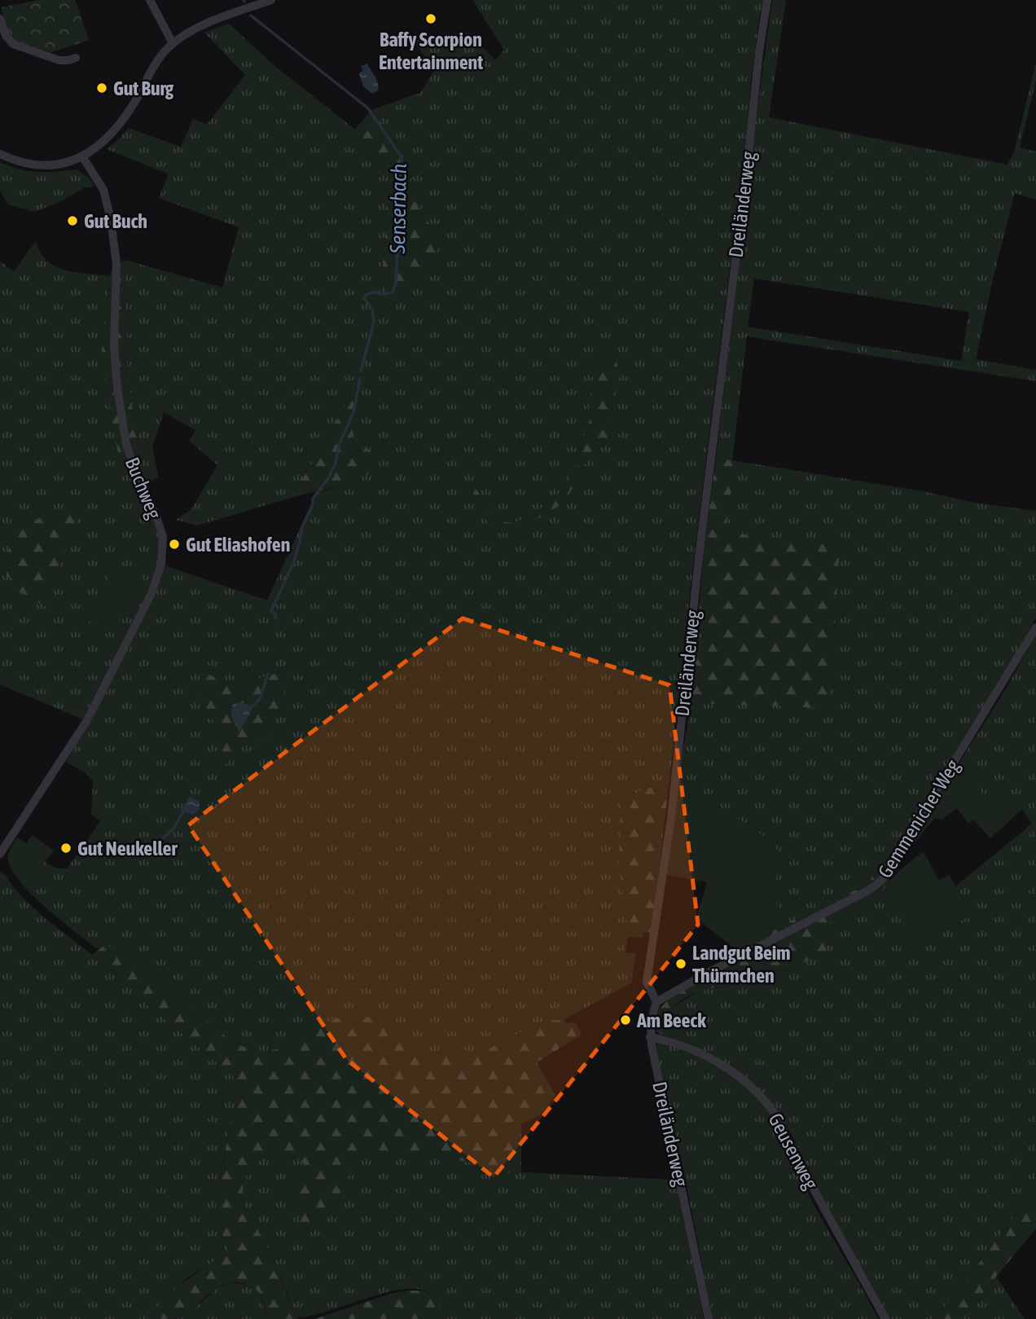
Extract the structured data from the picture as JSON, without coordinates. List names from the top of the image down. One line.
{"streets":{"street":["Dreiländerweg","Buchweg","Gemmenicher Weg","Geusenweg"]},"crossings":[["Dreiländerweg","Gemmenicher Weg"],["Dreiländerweg","Geusenweg"]],"water":["Senserbach"],"places":["Baffy Scorpion Entertainment","Gut Burg","Gut Buch","Gut Eliashofen","Gut Neukeller","Landgut Beim Thürmchen","Am Beeck"]}
